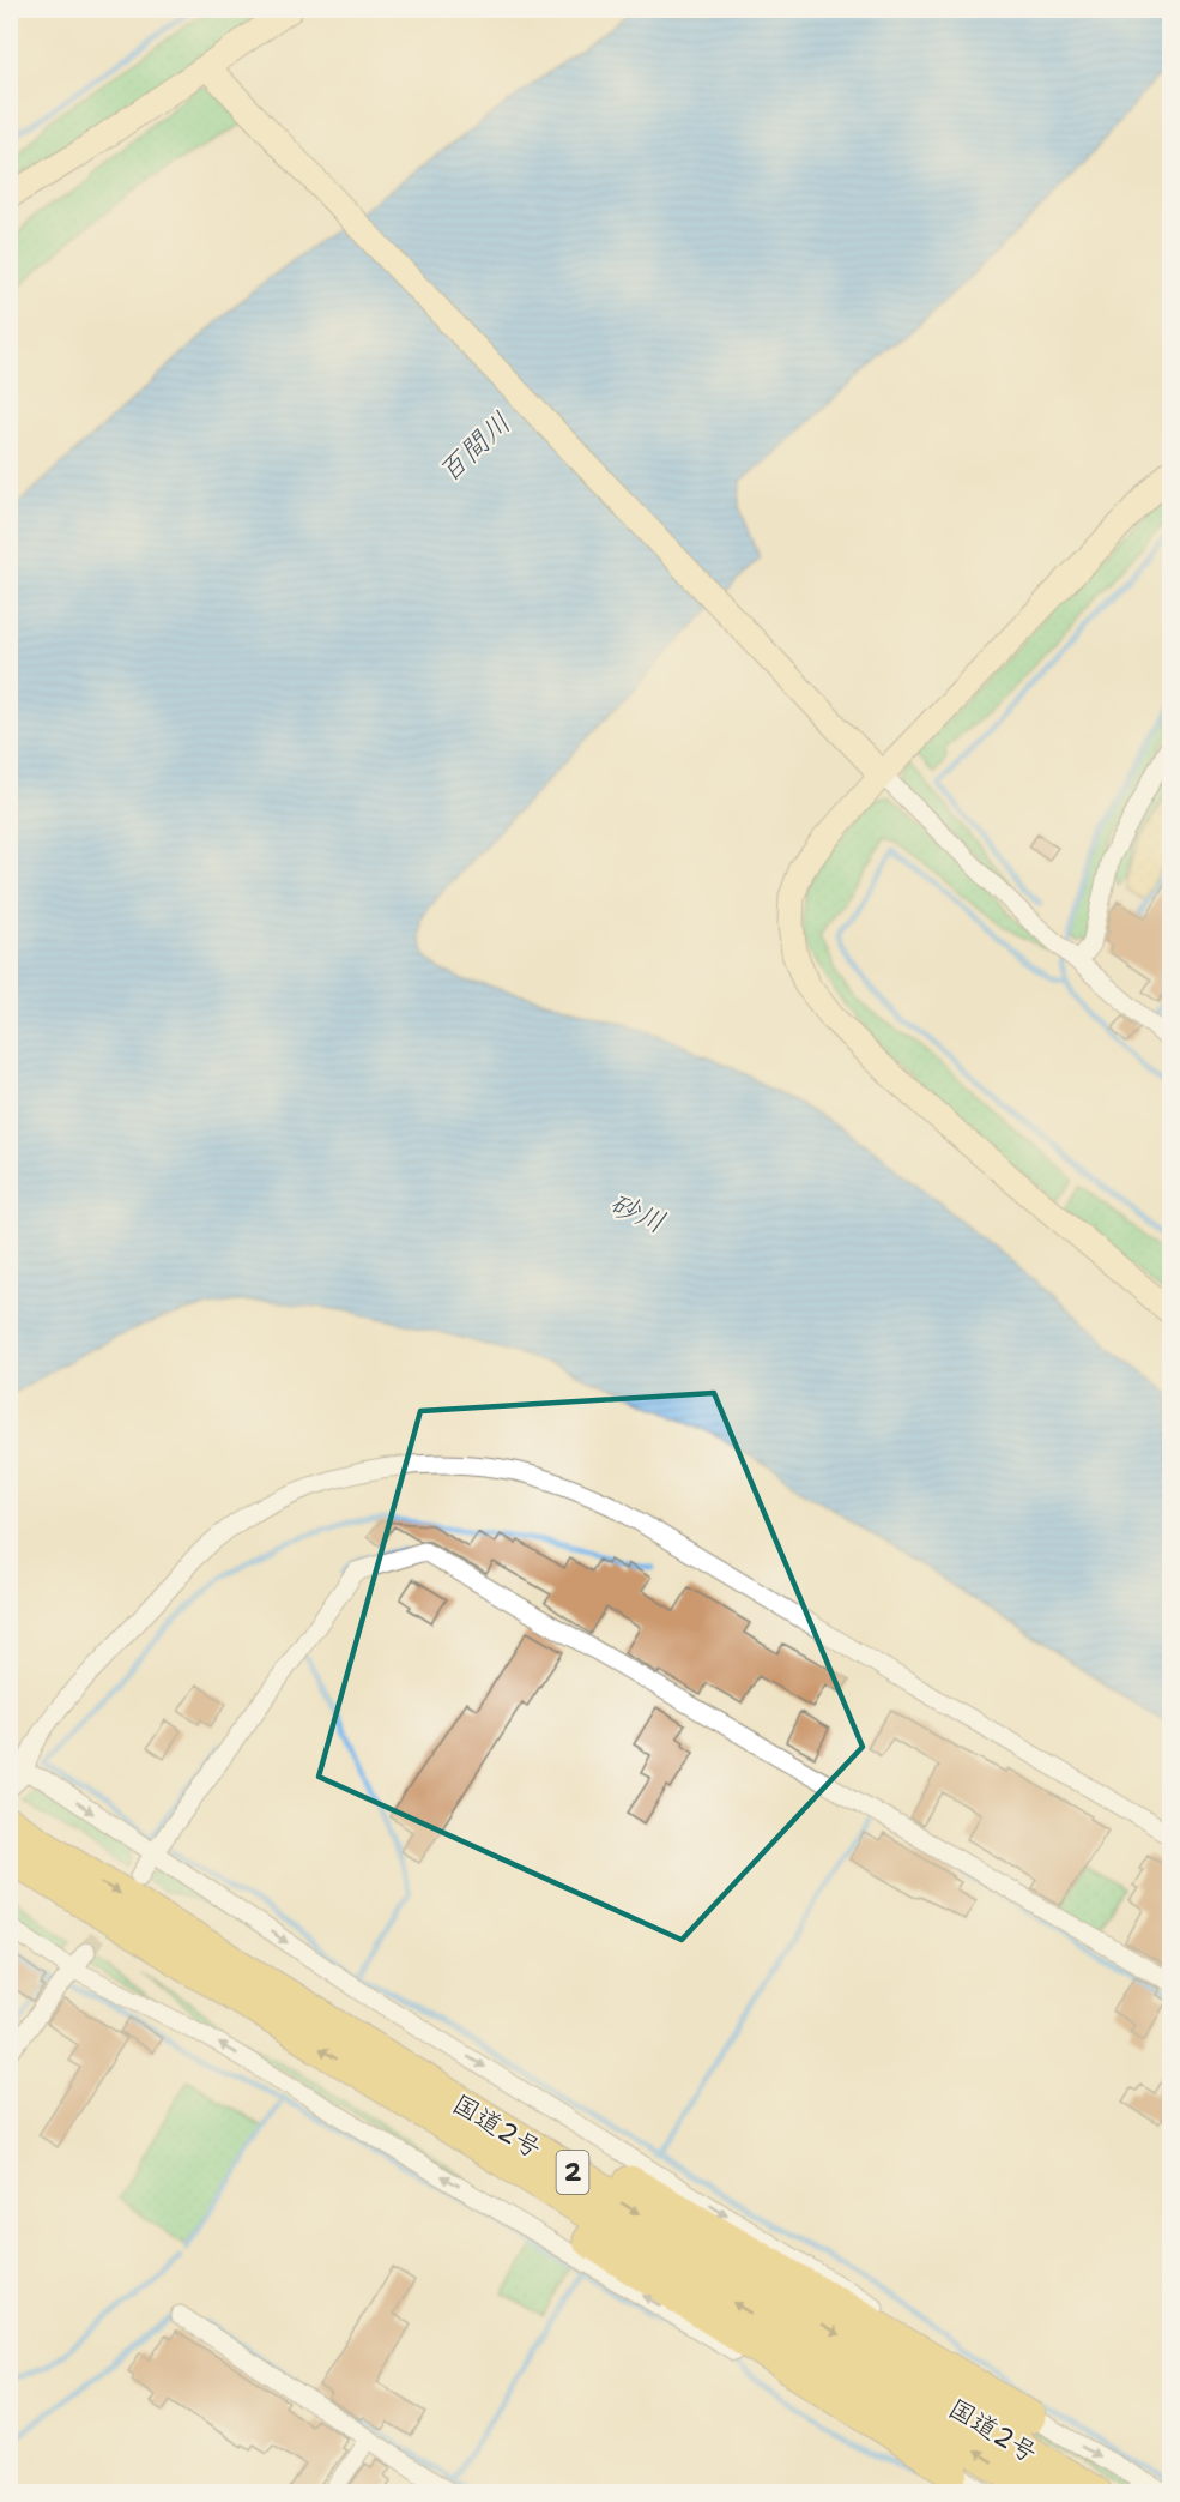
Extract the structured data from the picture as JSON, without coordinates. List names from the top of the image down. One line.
{"streets":{"highway":["国道2号","2"]},"water":["百間川","砂川"]}
